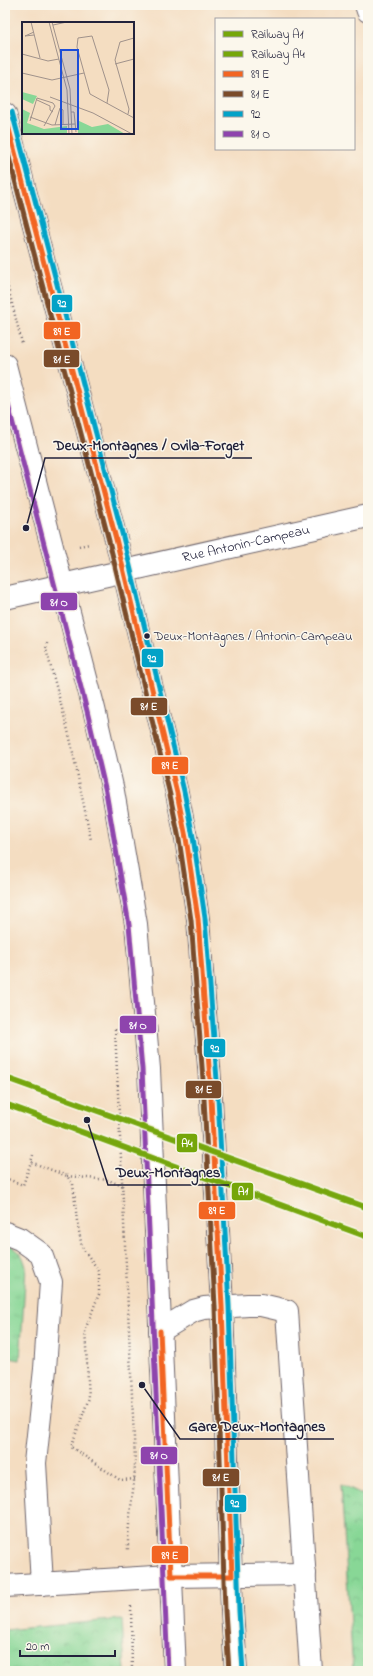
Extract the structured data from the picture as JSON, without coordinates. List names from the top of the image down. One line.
{"streets":{"street":["Rue Antonin-Campeau"]},"places":["Deux-Montagnes / Ovila-Forget","Deux-Montagnes / Antonin-Campeau","Deux-Montagnes","Gare Deux-Montagnes"],"lines":["transit line 92","rail line A4","rail line A1"],"legend":["Railway A1","Railway A4","89 E","81 E","92","81 O"],"scale_bar":"20 m"}
